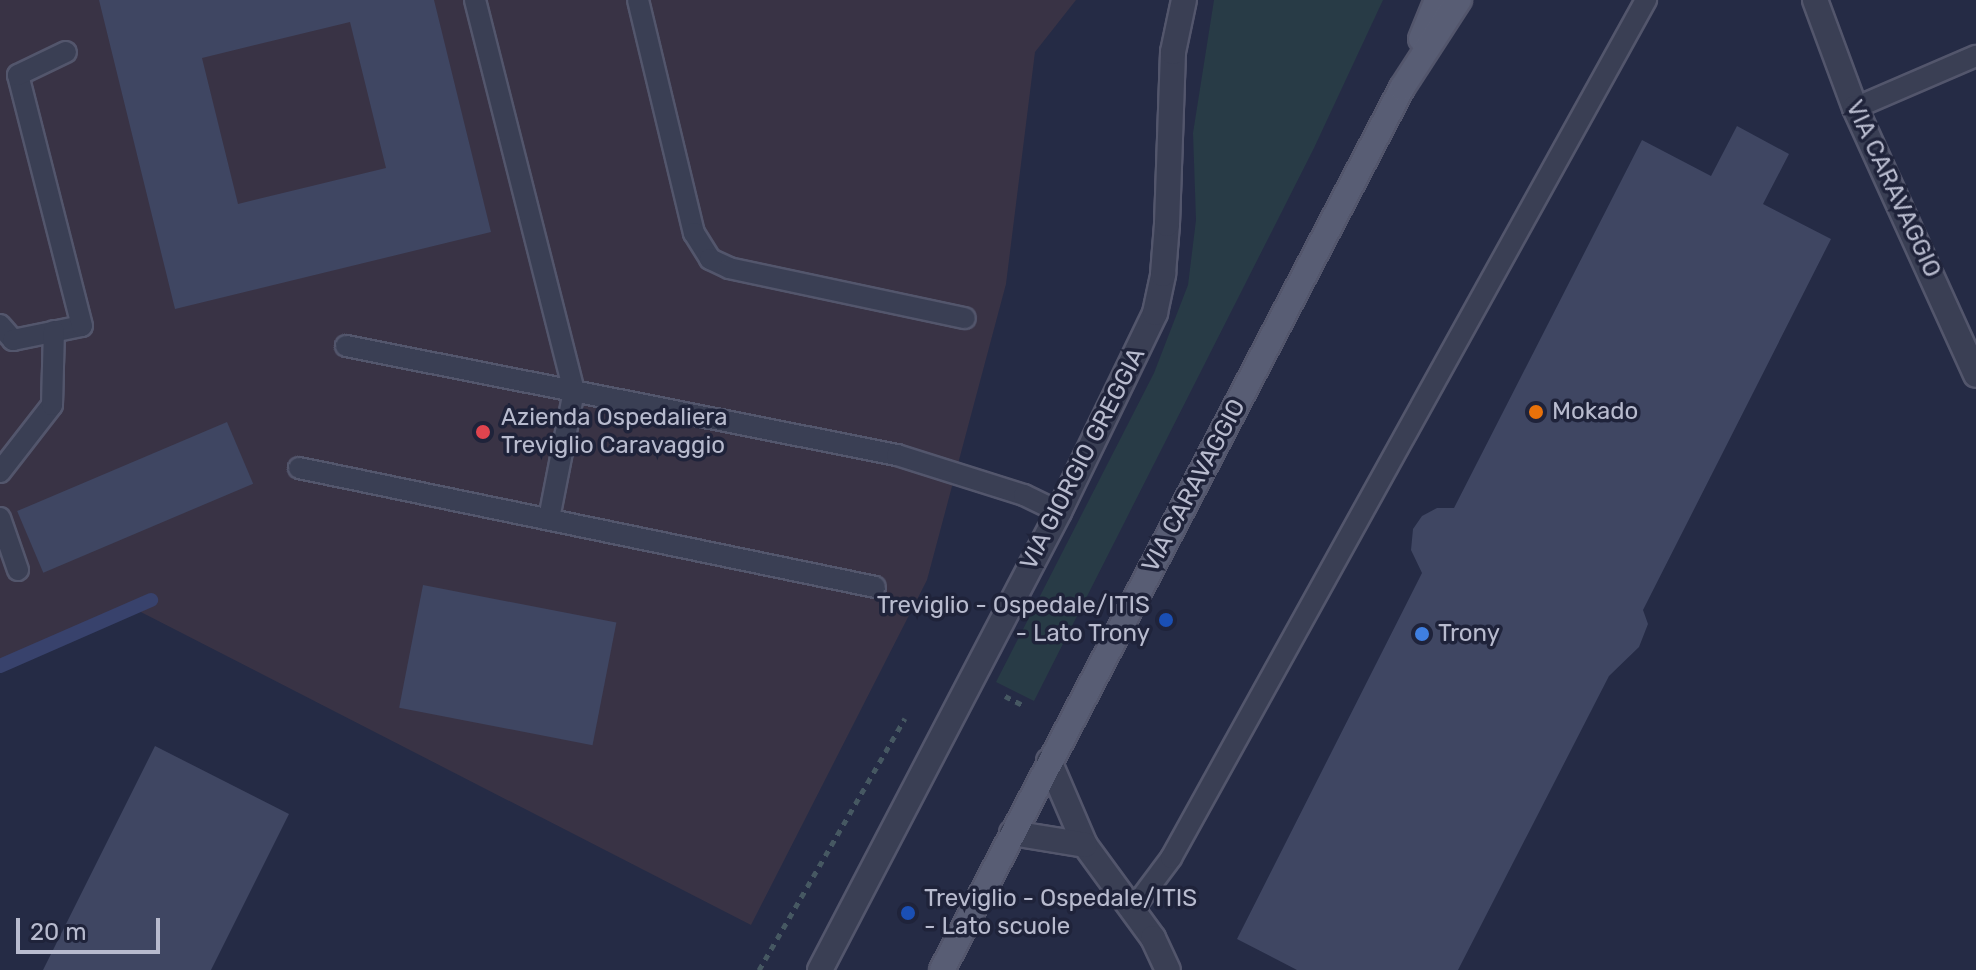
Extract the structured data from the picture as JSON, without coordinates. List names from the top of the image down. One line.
{"streets":{"main road":["VIA CARAVAGGIO"],"street":["VIA GIORGIO GREGGIA"]},"places":["Mokado","Azienda Ospedaliera Treviglio Caravaggio","Treviglio - Ospedale/ITIS - Lato Trony","Trony","Treviglio - Ospedale/ITIS - Lato scuole"],"scale_bar":"20 m"}
